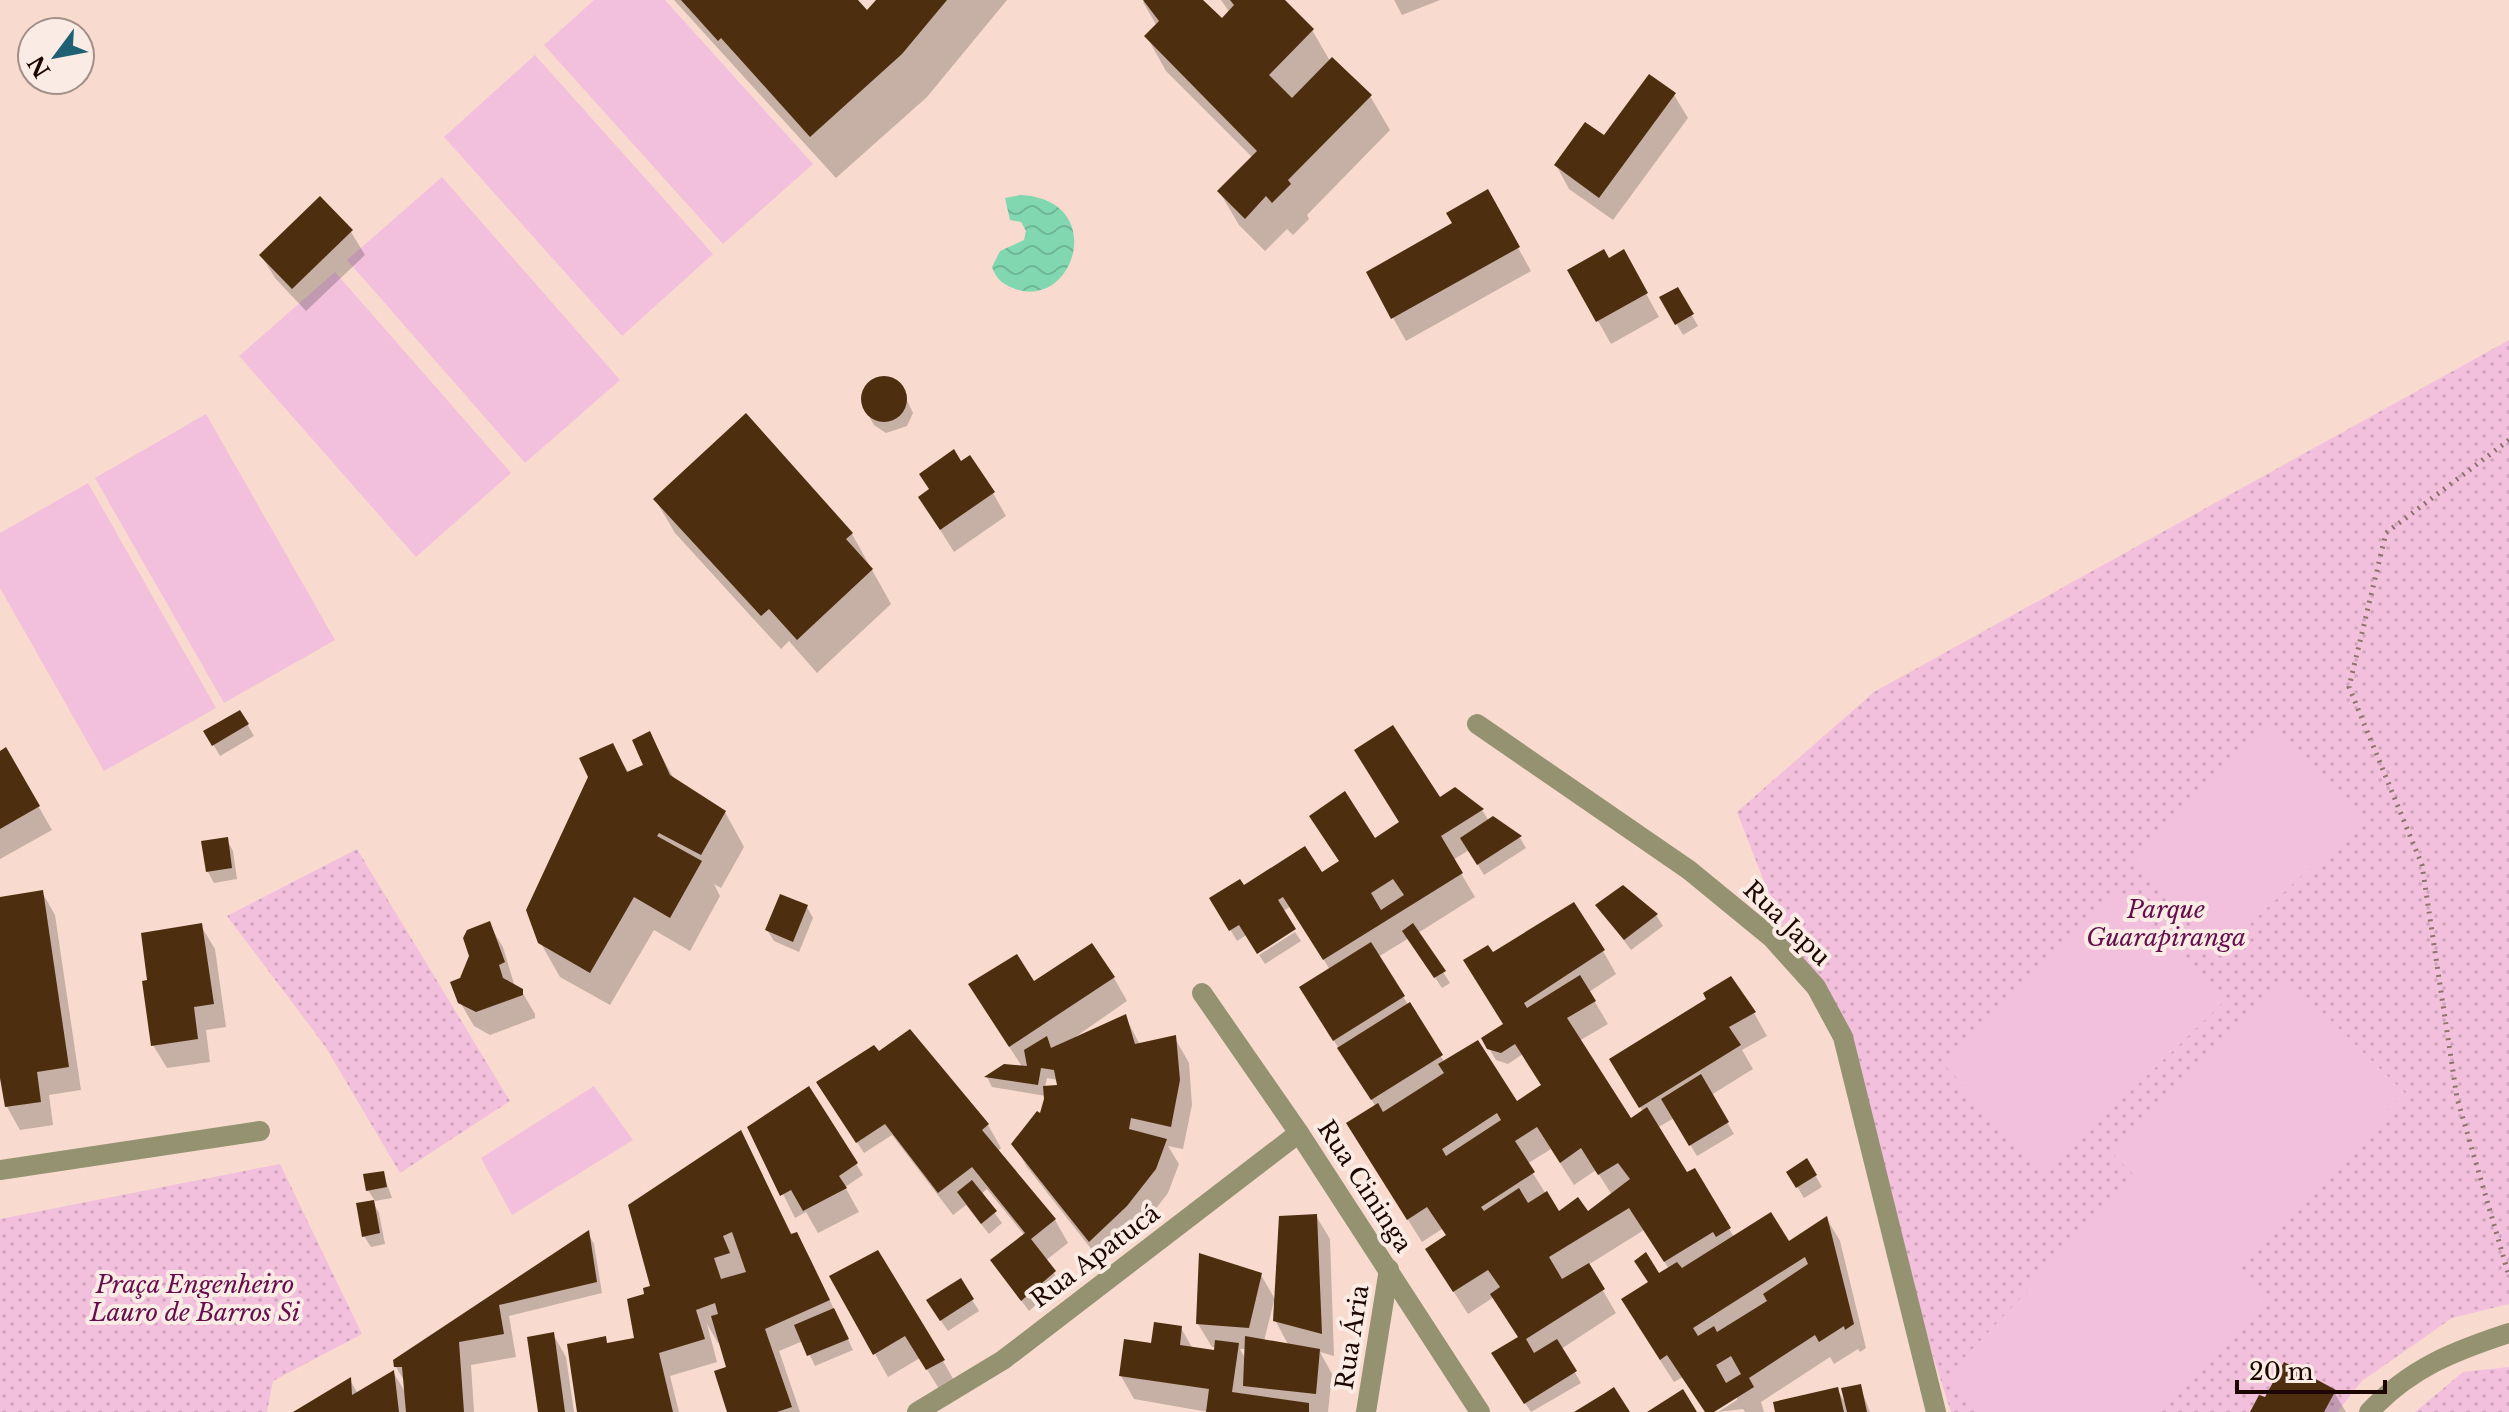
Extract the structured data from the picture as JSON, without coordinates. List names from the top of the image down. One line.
{"streets":{"street":["Rua Japu","Rua Cininga","Rua Apatucá","Rua Ária"]},"crossings":[["Rua Cininga","Rua Apatucá"],["Rua Cininga","Rua Ária"]],"parks":["Parque Guarapiranga","Praça Engenheiro Lauro de Barros Si"],"scale_bar":"20 m","north":"bottom left"}
